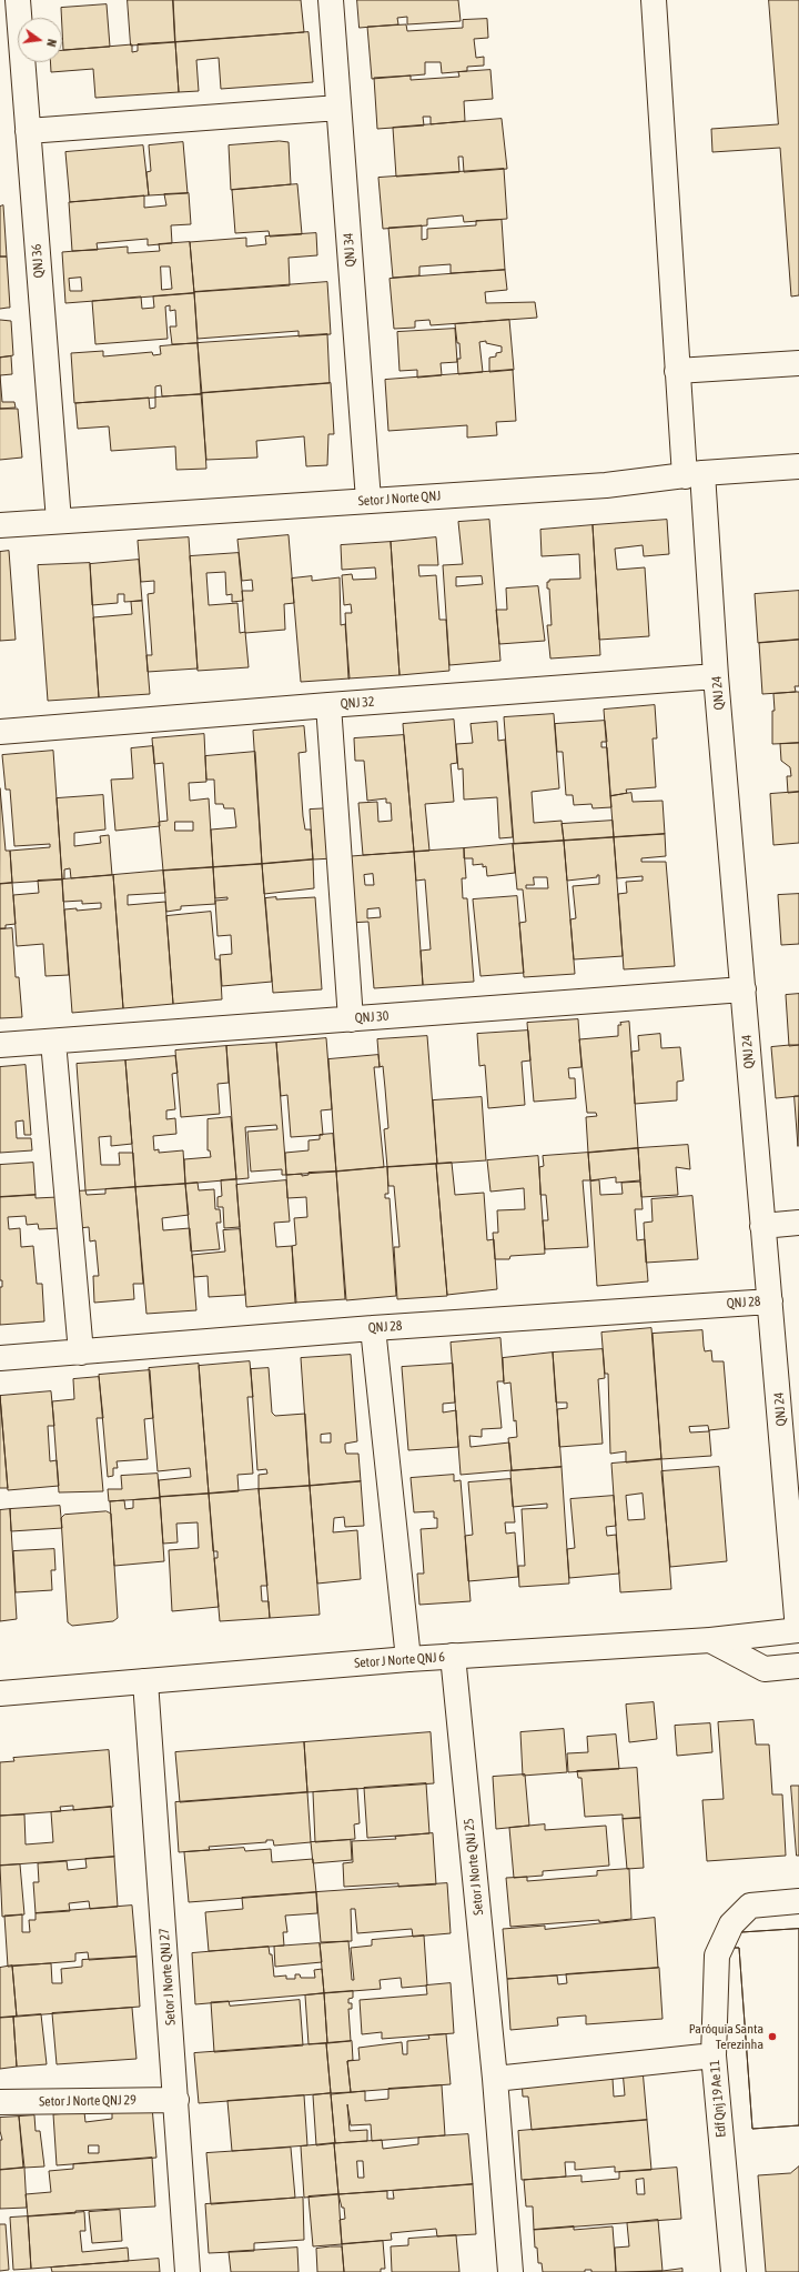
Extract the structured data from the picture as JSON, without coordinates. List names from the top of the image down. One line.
{"streets":{"street":["QNJ 34","QNJ 36","Setor J Norte QNJ","QNJ 24","QNJ 32","QNJ 30","QNJ 28","Setor J Norte QNJ 6","Setor J Norte QNJ 25","Setor J Norte QNJ 27","Edf Qnj 19 Ae 11","Setor J Norte QNJ 29"]},"crossings":[["QNJ 34","Setor J Norte QNJ"],["QNJ 36","Setor J Norte QNJ"],["Setor J Norte QNJ","QNJ 24"],["QNJ 24","QNJ 32"],["QNJ 24","QNJ 30"],["QNJ 24","QNJ 28"],["QNJ 24","Setor J Norte QNJ 6"],["Setor J Norte QNJ 6","Setor J Norte QNJ 25"],["Setor J Norte QNJ 6","Setor J Norte QNJ 27"],["Setor J Norte QNJ 27","Setor J Norte QNJ 29"]],"places":["Paróquia Santa Terezinha"],"north":"right"}
